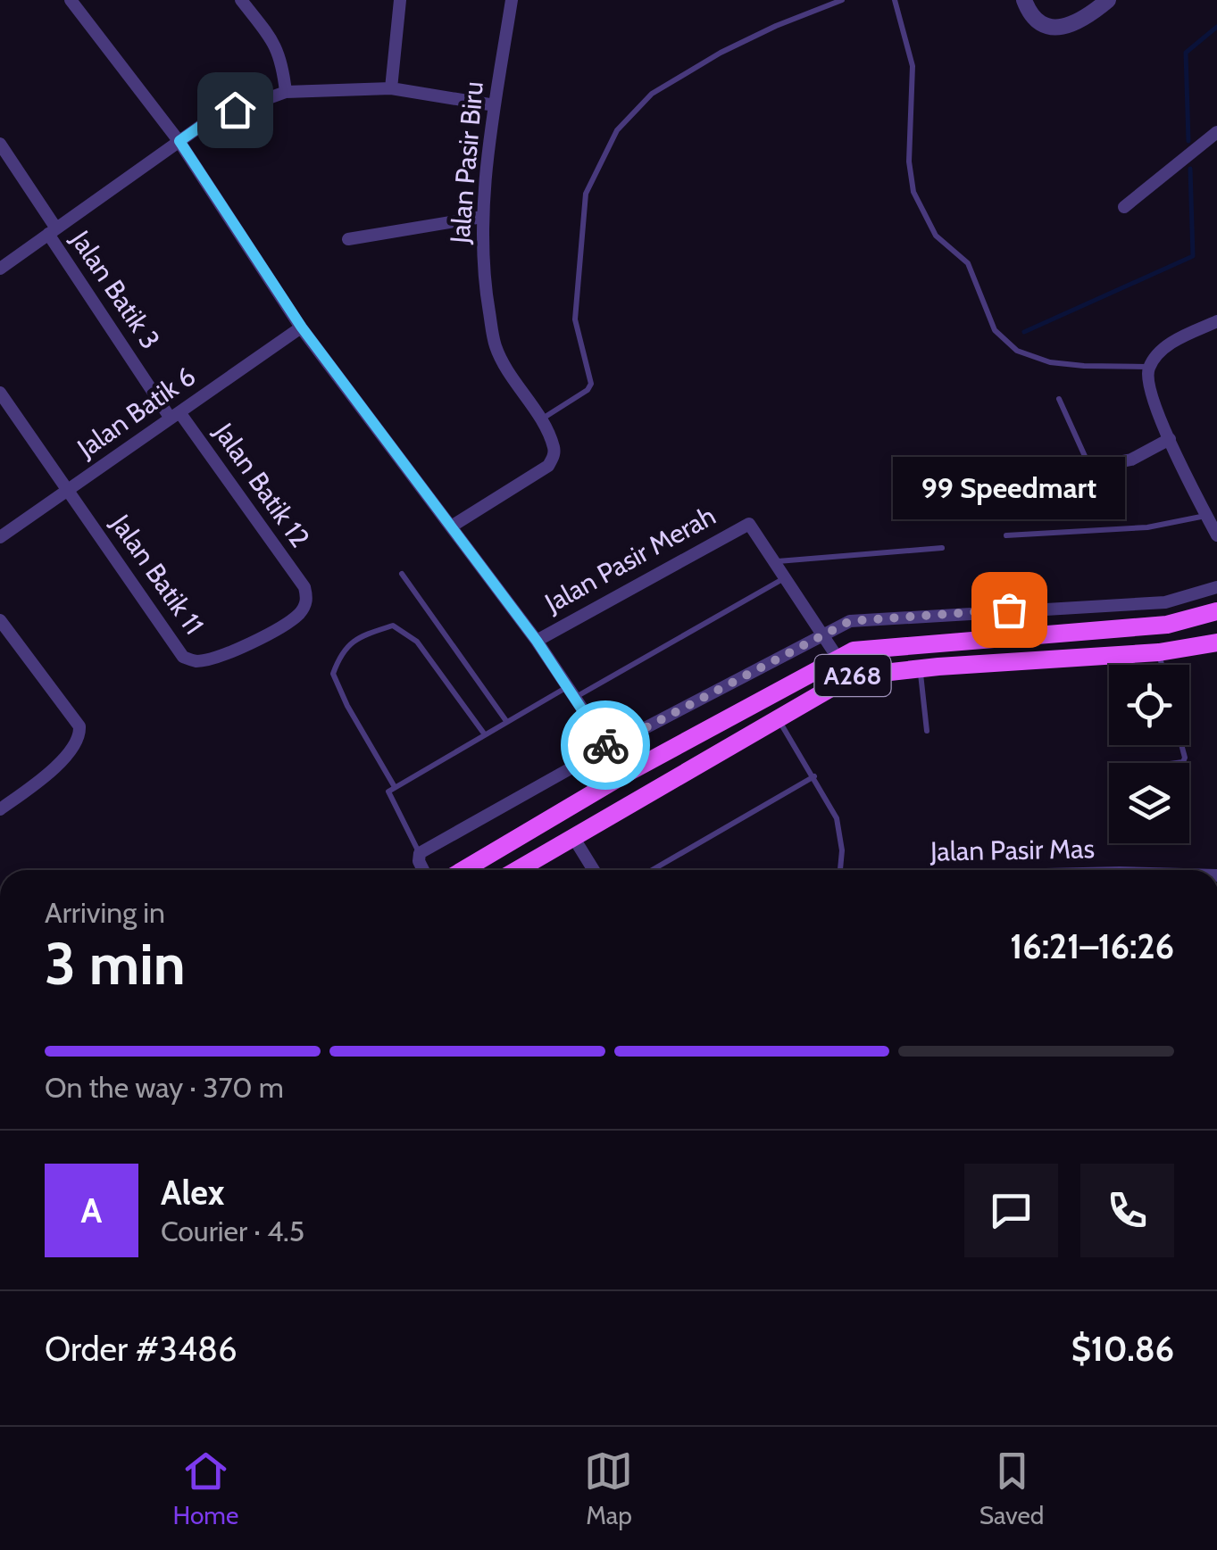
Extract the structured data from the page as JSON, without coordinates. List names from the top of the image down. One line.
{"streets":{"main road":["A268"],"street":["Jalan Pasir Biru","Jalan Batik 3","Jalan Batik 6","Jalan Batik 12","Jalan Pasir Merah","Jalan Batik 11"]},"crossings":[["Jalan Batik 3","Jalan Batik 6"],["Jalan Batik 3","Jalan Batik 12"],["Jalan Batik 6","Jalan Batik 12"],["Jalan Batik 6","Jalan Batik 11"],["Jalan Batik 12","Jalan Batik 11"],["Jalan Pasir Merah","A268"]],"places":["99 Speedmart"],"page":{"bubble":"99 Speedmart","heading":["3 min","Arriving in","16:21–16:26"],"panel":["Alex","Courier · 4.5","Order #3486","$10.86"],"bar":"On the way · 370 m","round":"A","tabs":["Home","Map","Saved"]}}
